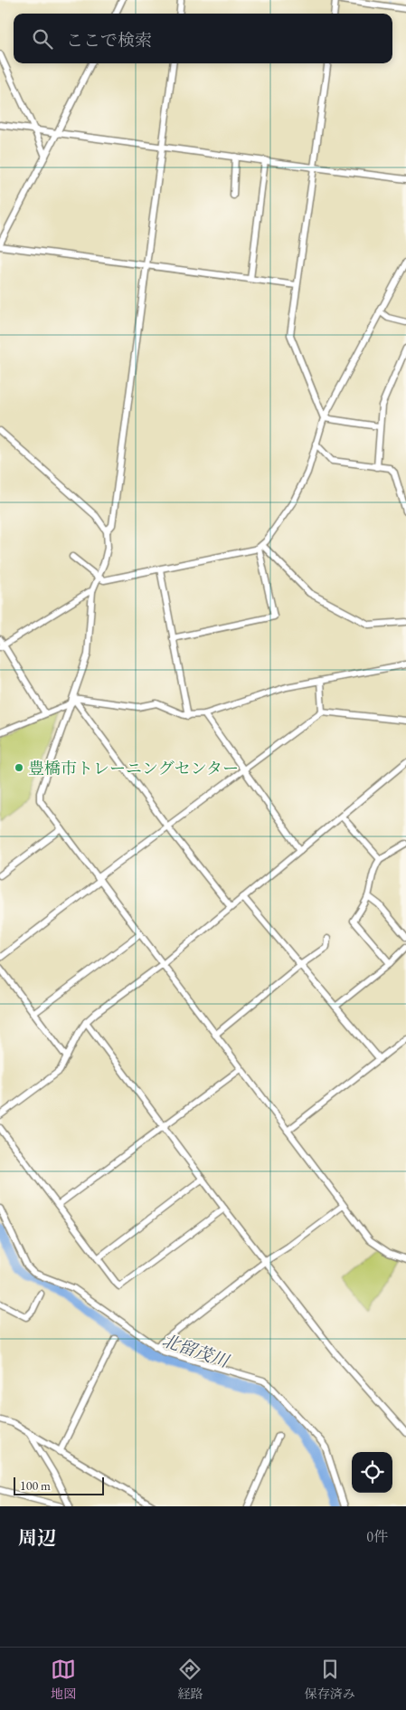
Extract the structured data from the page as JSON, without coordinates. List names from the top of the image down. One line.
{"water":["北留茂川"],"places":["豊橋市トレーニングセンター"],"scale_bar":"100 m","page":{"search":"ここで検索","scale":"100 m","heading":["周辺","0件"],"nav":["地図","経路","保存済み"]}}
